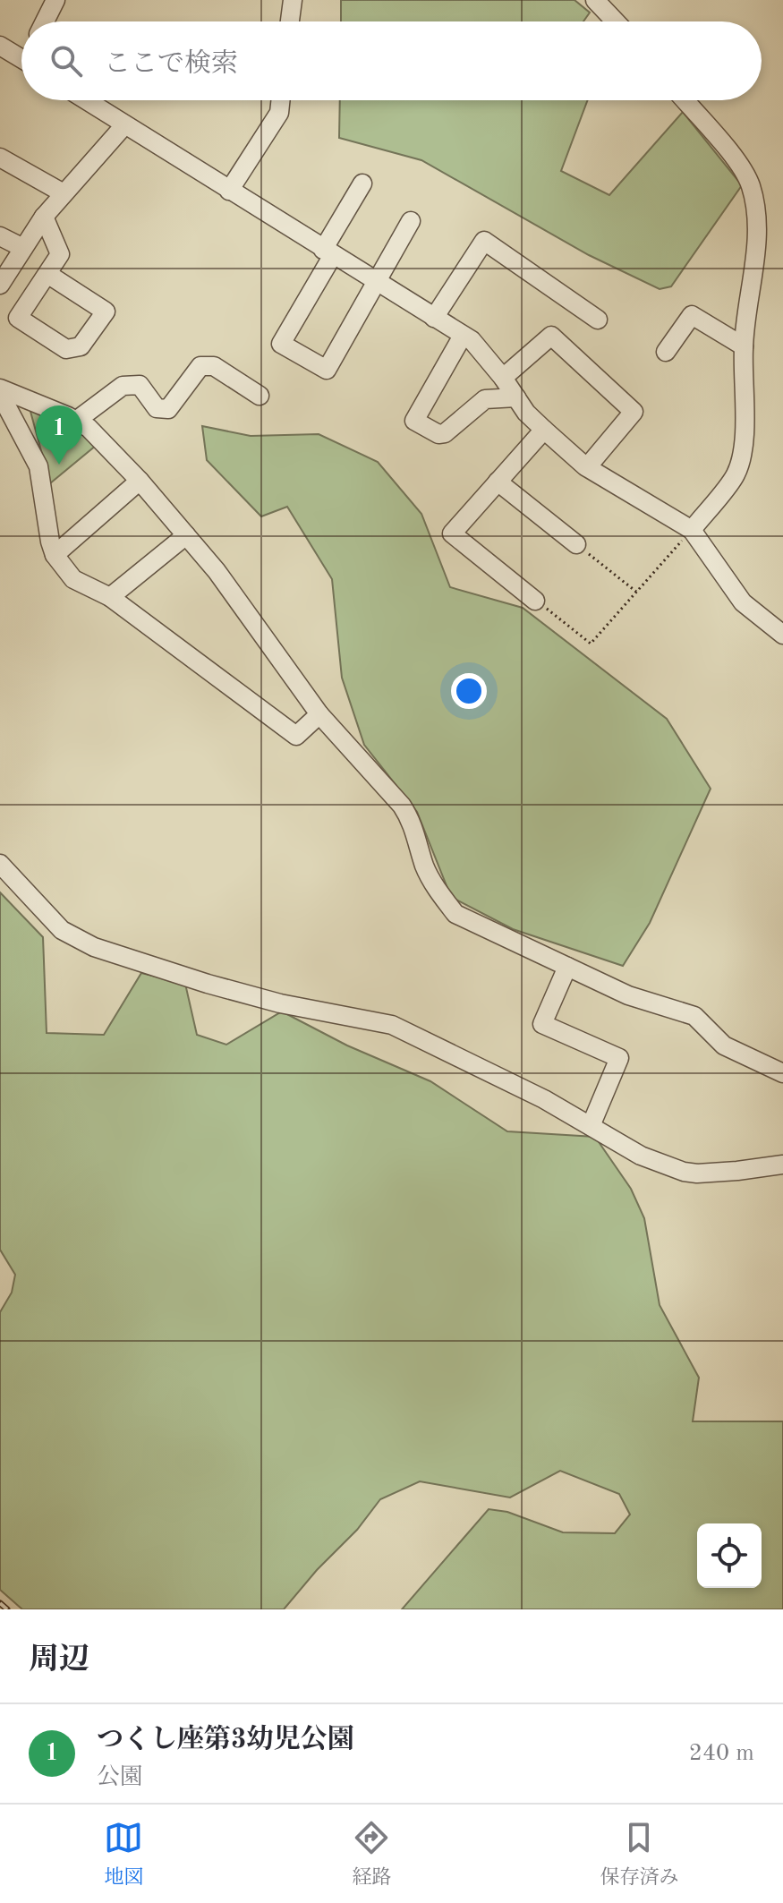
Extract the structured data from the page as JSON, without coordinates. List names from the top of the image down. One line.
{"page":{"search":"ここで検索","pins":"1","heading":"周辺","list":[{"mark":"1","name":"つくし座第3幼児公園","note":"公園","value":"240 m"}],"nav":["地図","経路","保存済み"]}}
